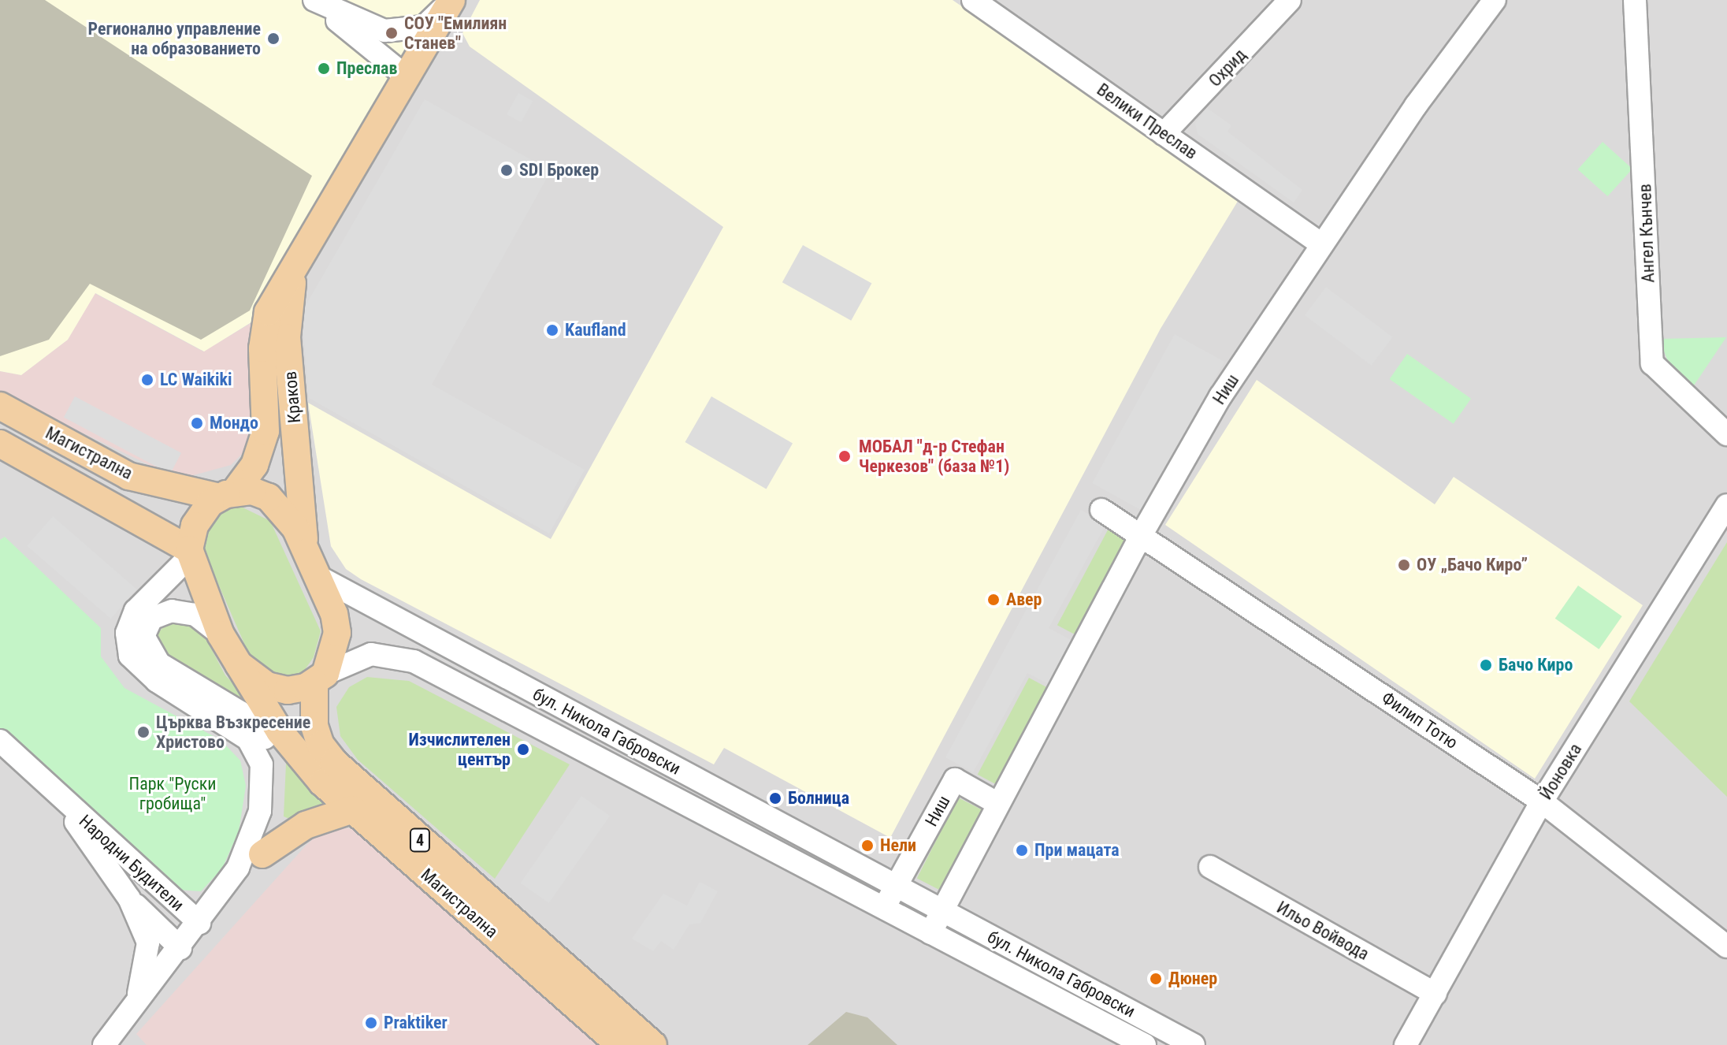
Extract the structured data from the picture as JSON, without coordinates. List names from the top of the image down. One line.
{"streets":{"main road":["Краков","Магистрална","4"],"street":["Охрид","Велики Преслав","Ангел Кънчев","Ниш","Филип Тотю","бул. Никола Габровски","Йоновка","Народни Будители","Ильо Войвода"]},"crossings":[["Охрид","Велики Преслав"],["Велики Преслав","Ниш"],["Ниш","Филип Тотю"],["Ниш","бул. Никола Габровски"],["Краков","Магистрална"],["Краков","бул. Никола Габровски"],["Магистрална","бул. Никола Габровски"],["Филип Тотю","Йоновка"],["Йоновка","Ильо Войвода"]],"parks":["Парк \"Руски гробища\""],"places":["СОУ \"Емилиян Станев\"","Регионално управление на образованието","Преслав","SDI Брокер","Kaufland","LC Waikiki","Мондо","МОБАЛ \"д-р Стефан Черкезов\" (база №1)","ОУ „Бачо Киро”","Авер","Бачо Киро","Църква Възкресение Христово","Изчислителен център","Болница","Нели","При мацата","Дюнер","Praktiker"]}
